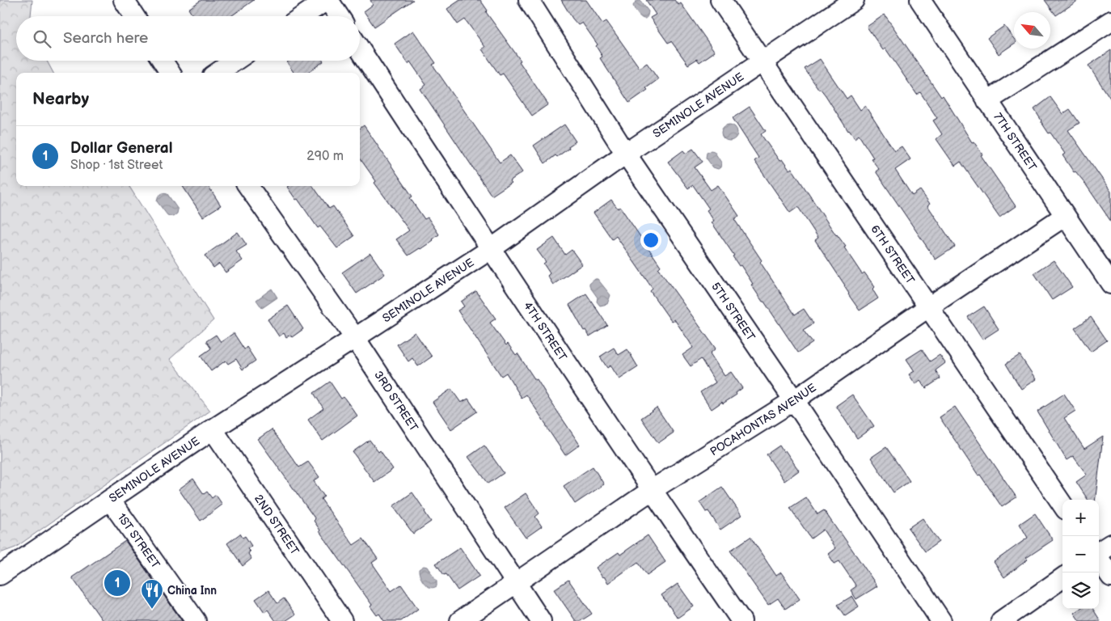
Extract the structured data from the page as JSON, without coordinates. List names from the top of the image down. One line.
{"streets":{"street":["SEMINOLE AVENUE","7TH STREET","6TH STREET","5TH STREET","4TH STREET","3RD STREET","POCAHONTAS AVENUE","2ND STREET","1ST STREET"]},"crossings":[["SEMINOLE AVENUE","6TH STREET"],["SEMINOLE AVENUE","5TH STREET"],["SEMINOLE AVENUE","4TH STREET"],["SEMINOLE AVENUE","3RD STREET"],["SEMINOLE AVENUE","2ND STREET"],["SEMINOLE AVENUE","1ST STREET"],["7TH STREET","POCAHONTAS AVENUE"],["6TH STREET","POCAHONTAS AVENUE"],["5TH STREET","POCAHONTAS AVENUE"],["4TH STREET","POCAHONTAS AVENUE"],["3RD STREET","POCAHONTAS AVENUE"]],"places":{"restaurant":["China Inn"]},"north":"top left","page":{"search":"Search here","heading":"Nearby","list":[{"mark":"1","name":"Dollar General","note":"Shop · 1st Street","value":"290 m"}],"map_buttons":["+","−"],"pins":"1"}}
